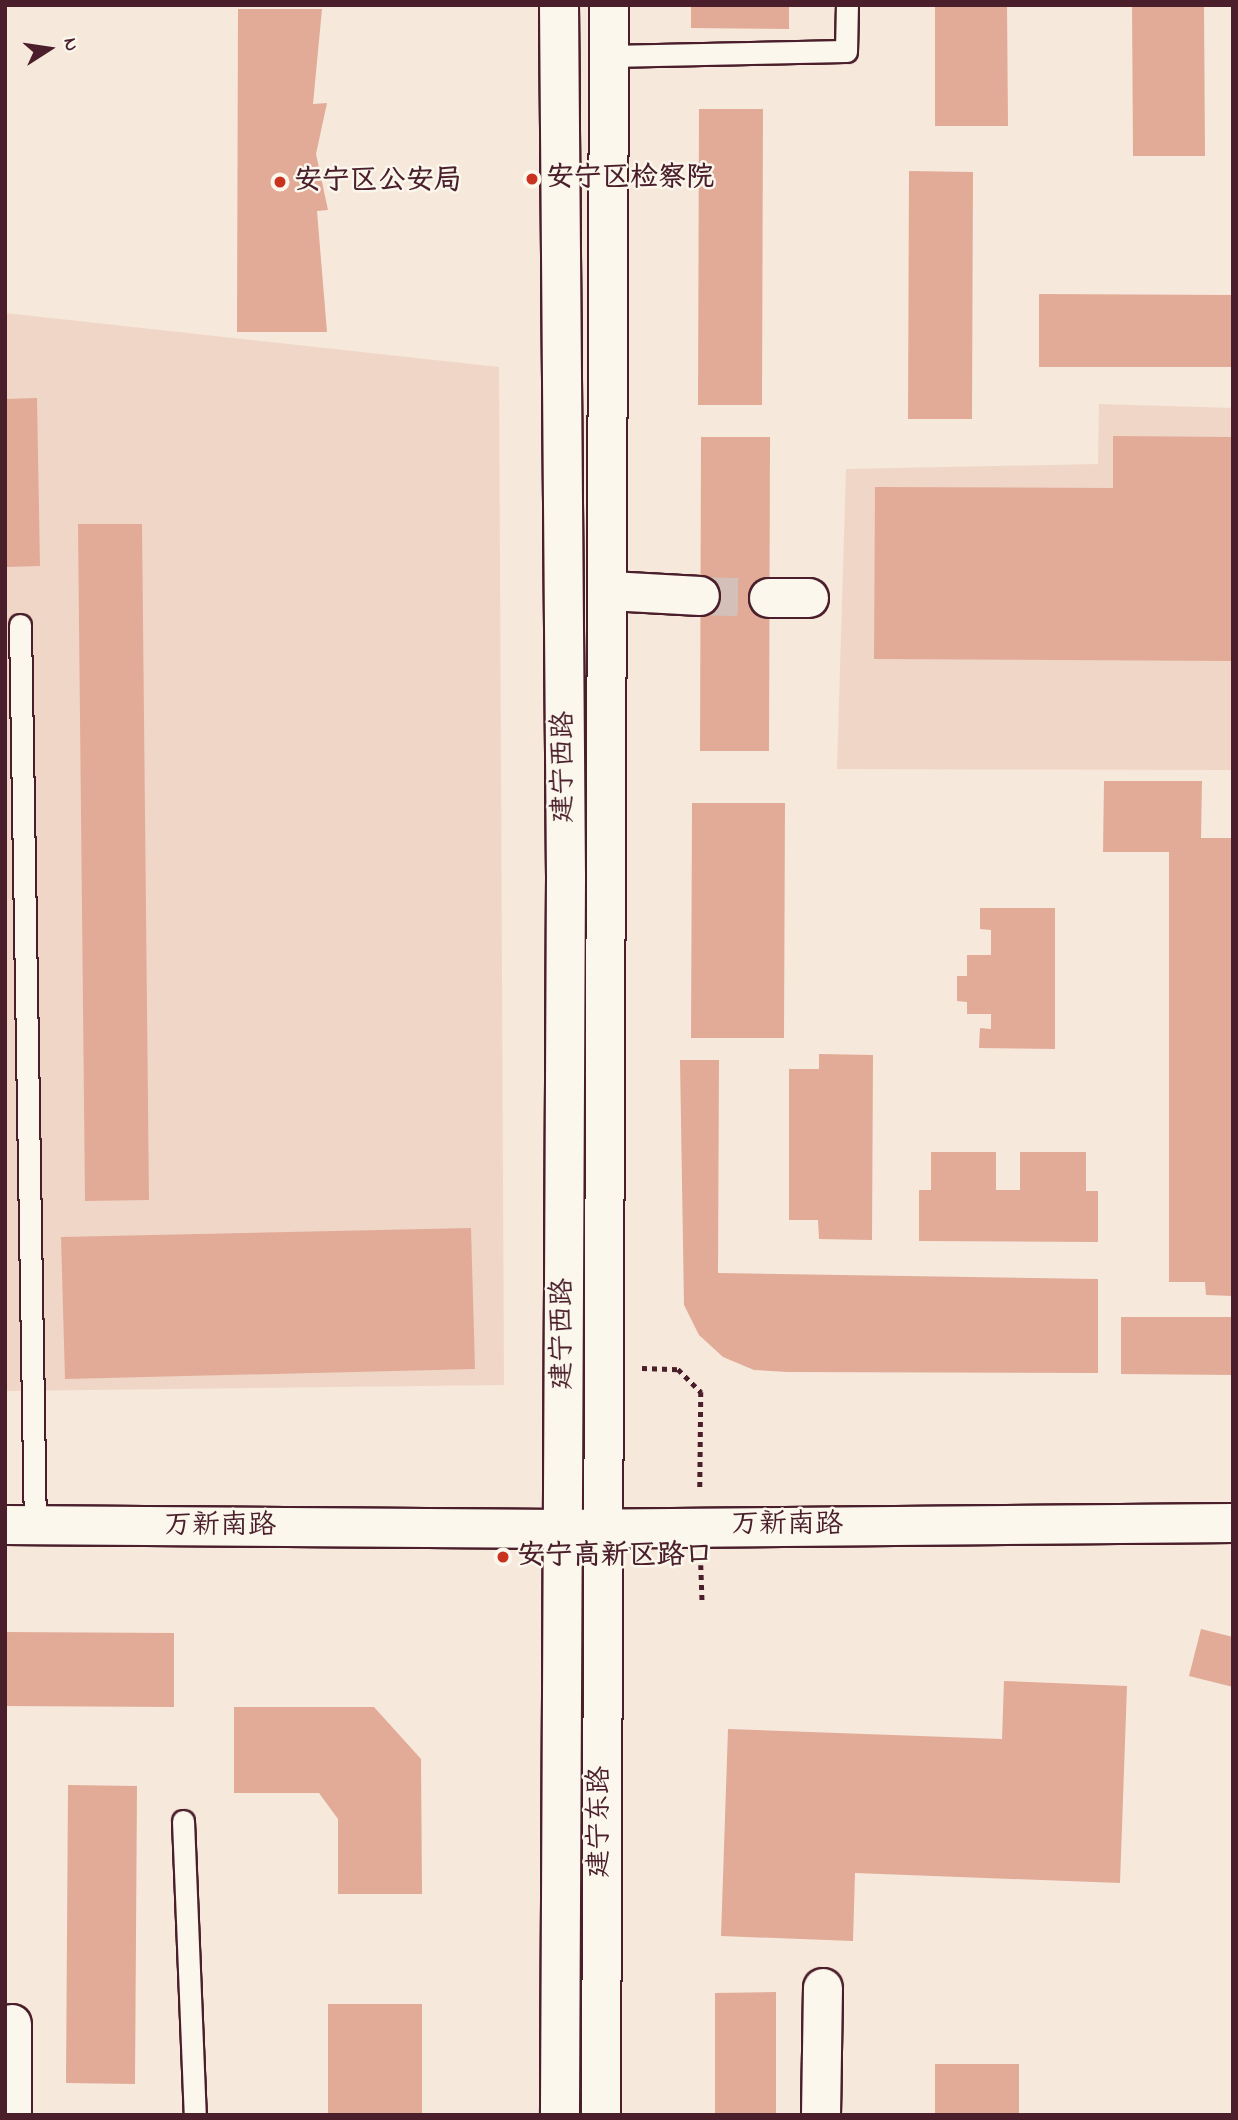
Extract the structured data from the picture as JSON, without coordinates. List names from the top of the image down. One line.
{"streets":{"main road":["建宁西路","万新南路","建宁东路"]},"crossings":[["建宁西路","万新南路"],["建宁西路","建宁东路"],["万新南路","建宁东路"]],"places":["安宁区检察院","安宁区公安局","安宁高新区路口"],"north":"right"}
